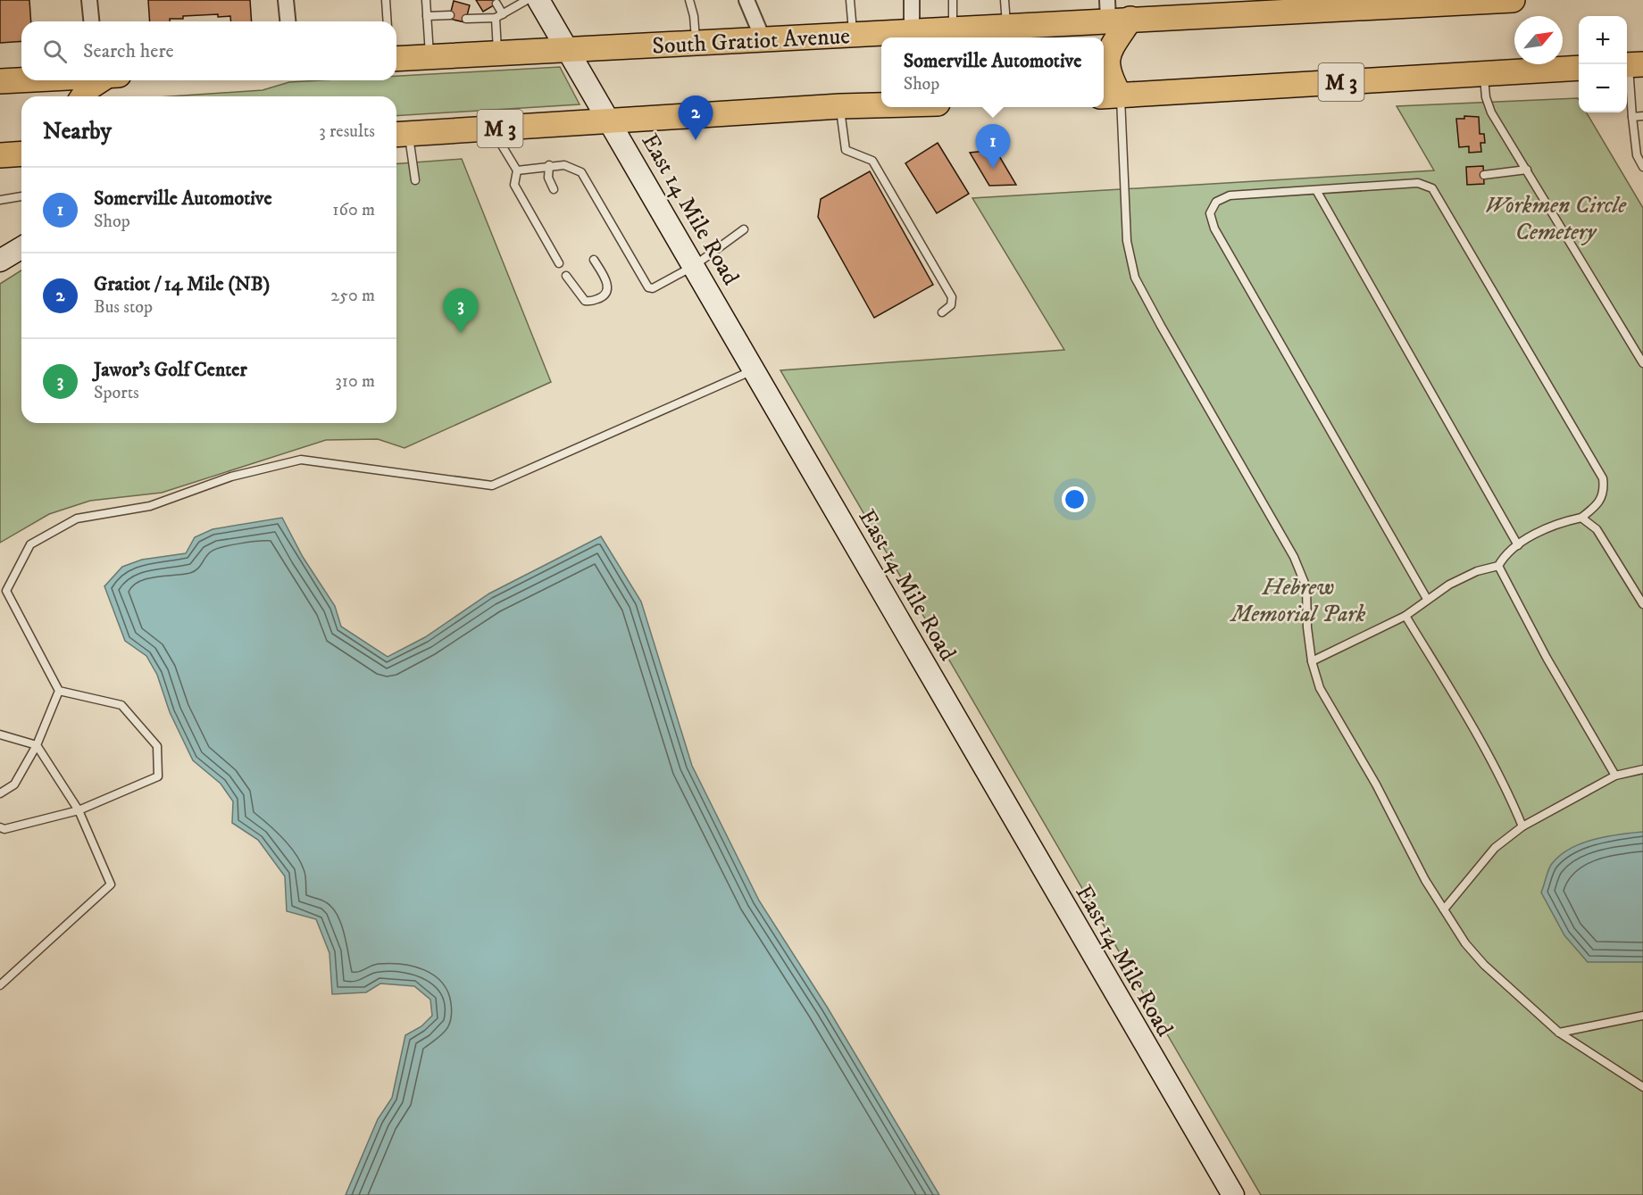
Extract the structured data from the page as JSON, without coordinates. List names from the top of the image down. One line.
{"streets":{"main road":["South Gratiot Avenue","M 3","East 14 Mile Road"]},"crossings":[["South Gratiot Avenue","East 14 Mile Road"],["M 3","East 14 Mile Road"]],"parks":["Workmen Circle Cemetery","Hebrew Memorial Park"],"north":"top right","page":{"map_buttons":["+","−"],"search":"Search here","popup":["Somerville Automotive","Shop"],"pins":["2","1","3"],"heading":["Nearby","3 results"],"list":[{"mark":"1","name":"Somerville Automotive","note":"Shop","value":"160 m"},{"mark":"2","name":"Gratiot / 14 Mile (NB)","note":"Bus stop","value":"250 m"},{"mark":"3","name":"Jawor's Golf Center","note":"Sports","value":"310 m"}]}}
